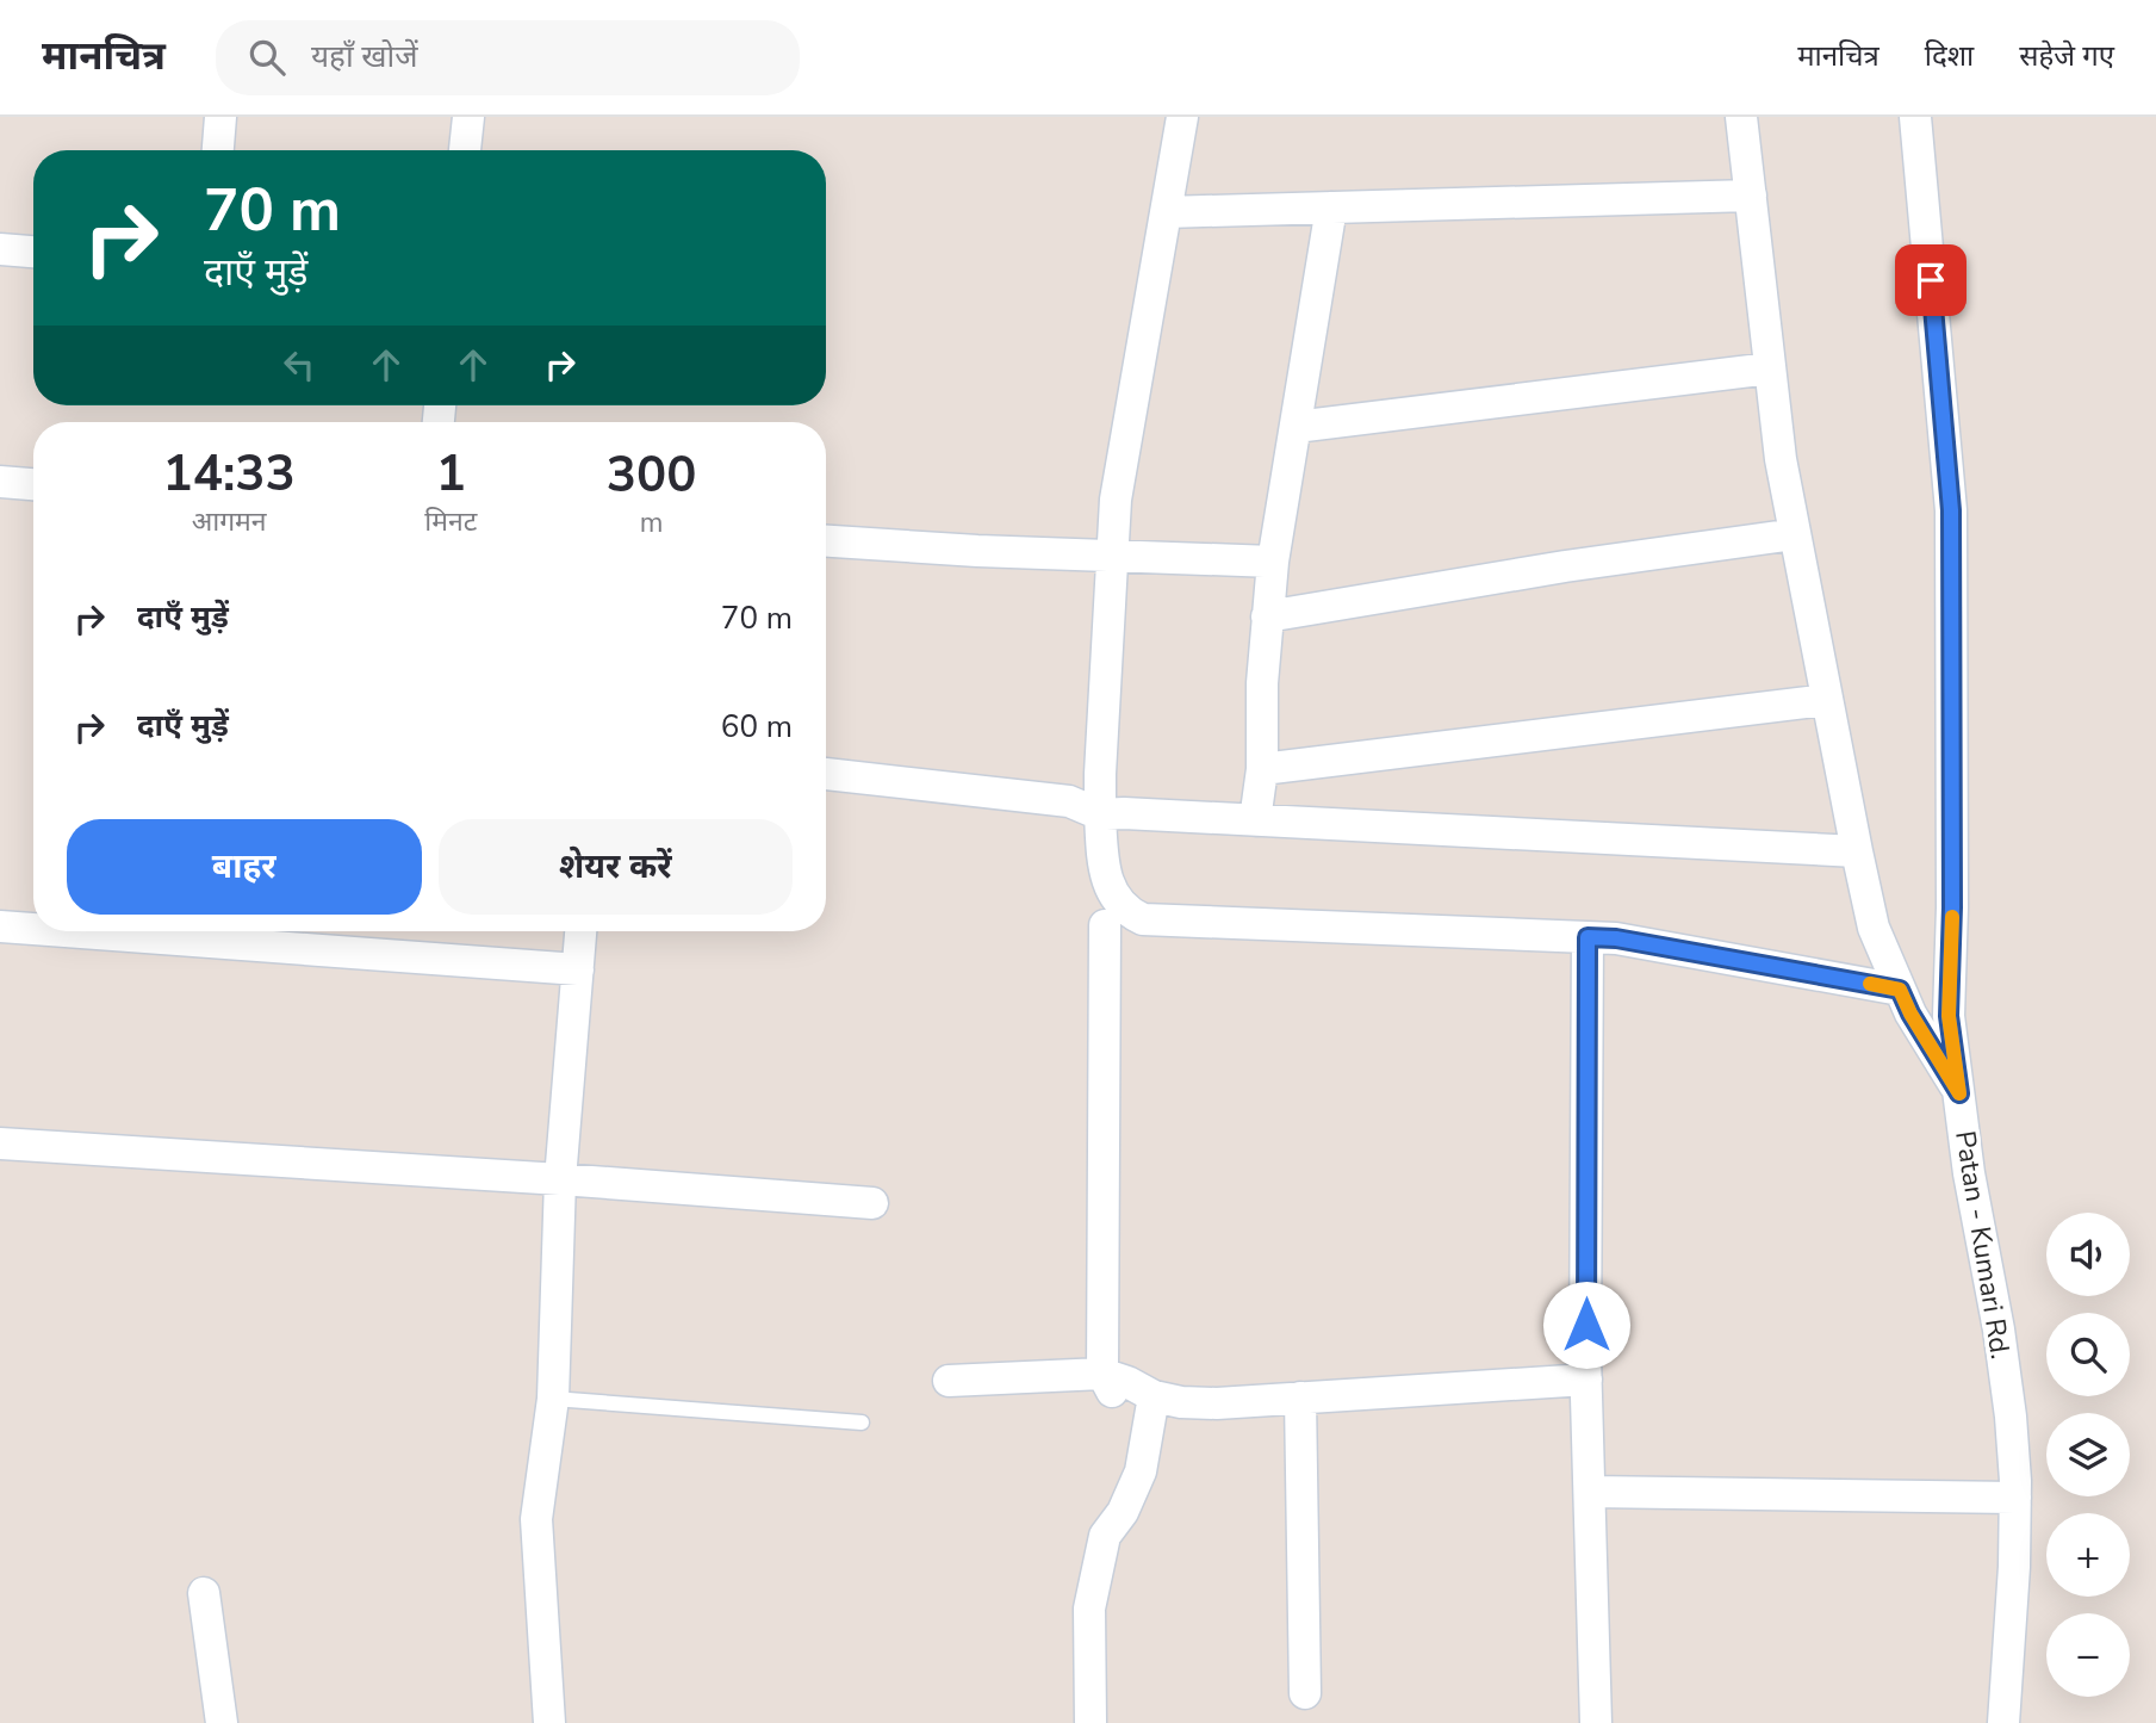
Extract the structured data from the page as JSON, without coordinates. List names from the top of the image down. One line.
{"streets":{"street":["Patan - Kumari Rd."]},"page":{"header":"मानचित्र","search":"यहाँ खोजें","nav":["मानचित्र","दिशा","सहेजे गए"],"turn":["70 m","दाएँ मुड़ें"],"eta":["14:33","आगमन","1","मिनट","300","m"],"list":[{"name":"दाएँ मुड़ें","value":"70 m"},{"name":"दाएँ मुड़ें","value":"60 m"}],"buttons":["बाहर","शेयर करें"],"map_buttons":["+","−"]}}
